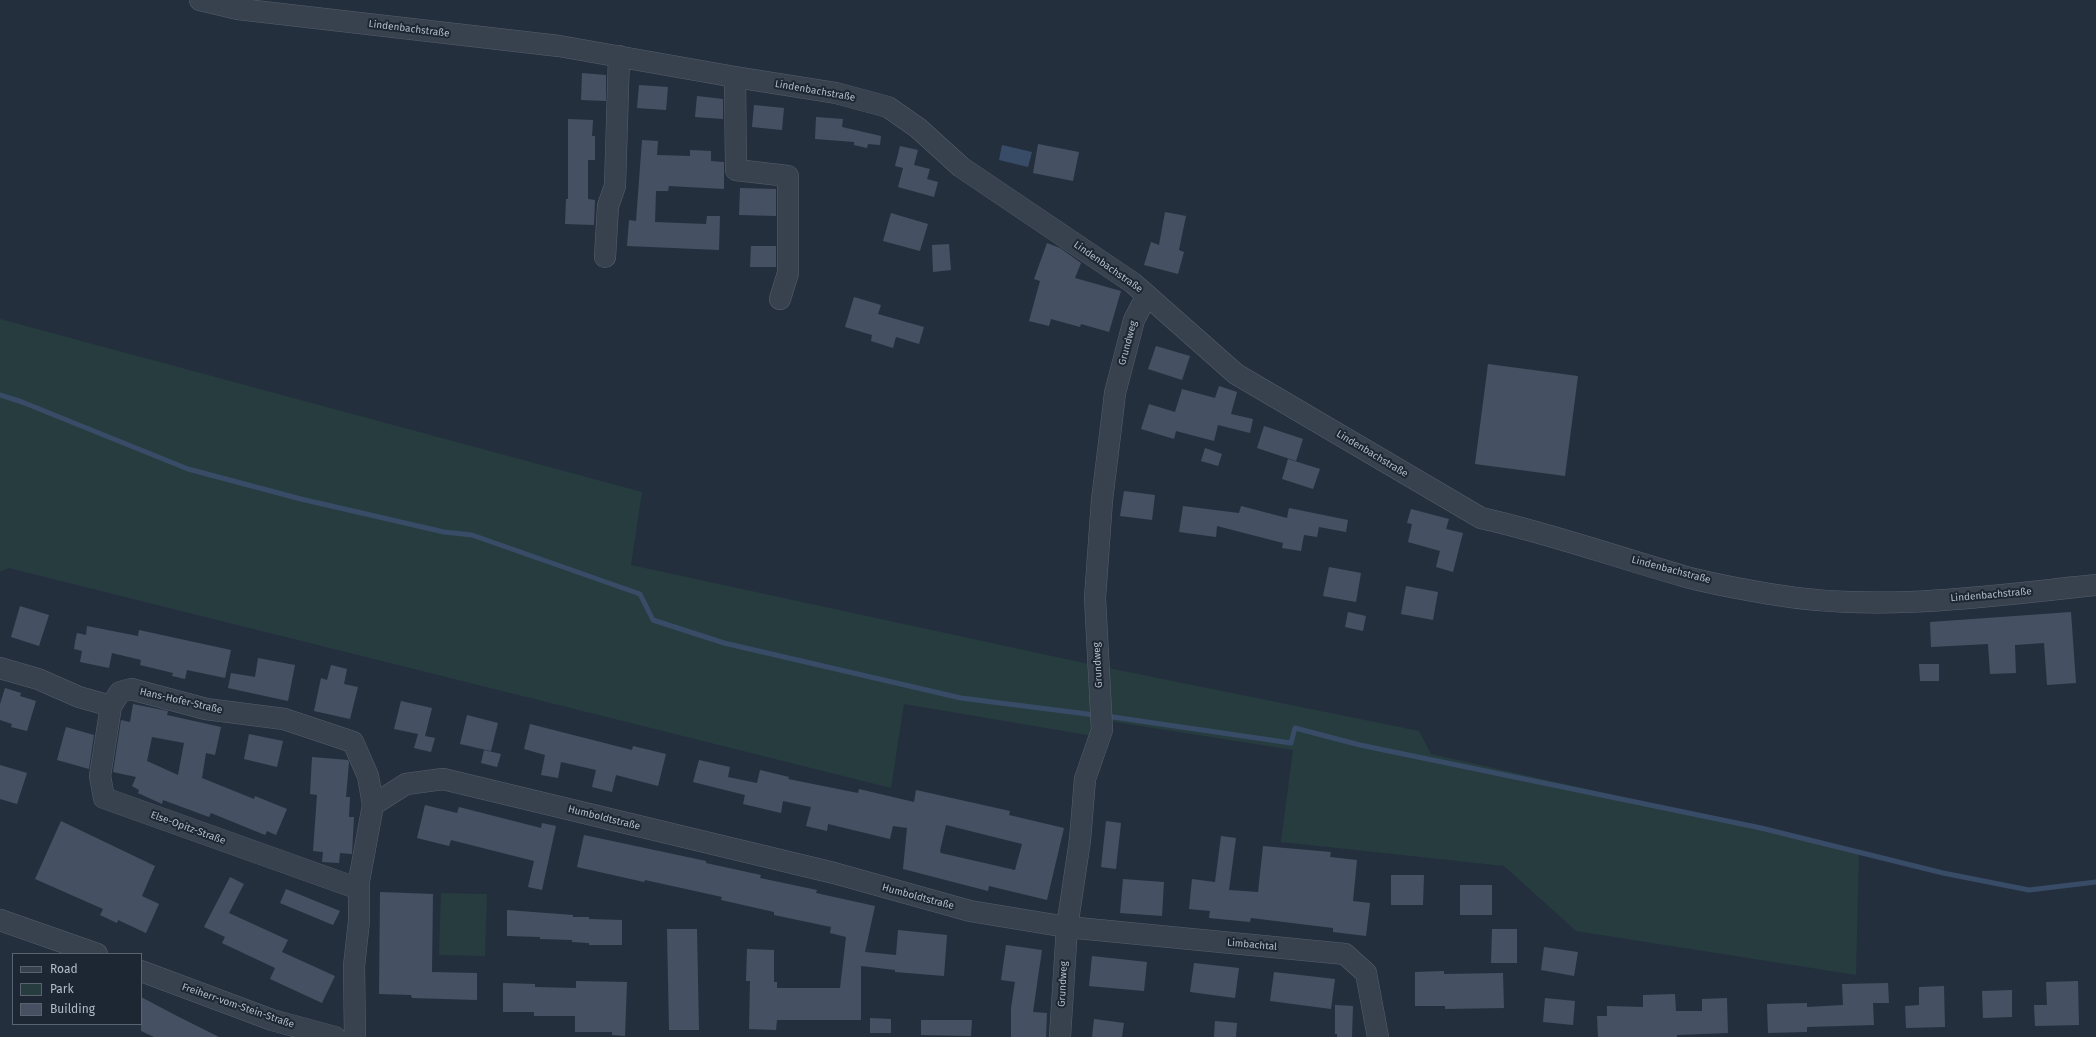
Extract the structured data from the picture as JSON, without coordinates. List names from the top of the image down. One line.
{"streets":{"street":["Lindenbachstraße","Grundweg","Hans-Hofer-Straße","Humboldtstraße","Else-Opitz-Straße","Limbachtal","Freiherr-vom-Stein-Straße"]},"crossings":[["Lindenbachstraße","Grundweg"],["Grundweg","Humboldtstraße"],["Grundweg","Limbachtal"],["Hans-Hofer-Straße","Humboldtstraße"],["Hans-Hofer-Straße","Else-Opitz-Straße"],["Humboldtstraße","Limbachtal"]],"legend":["Road","Park","Building"]}
